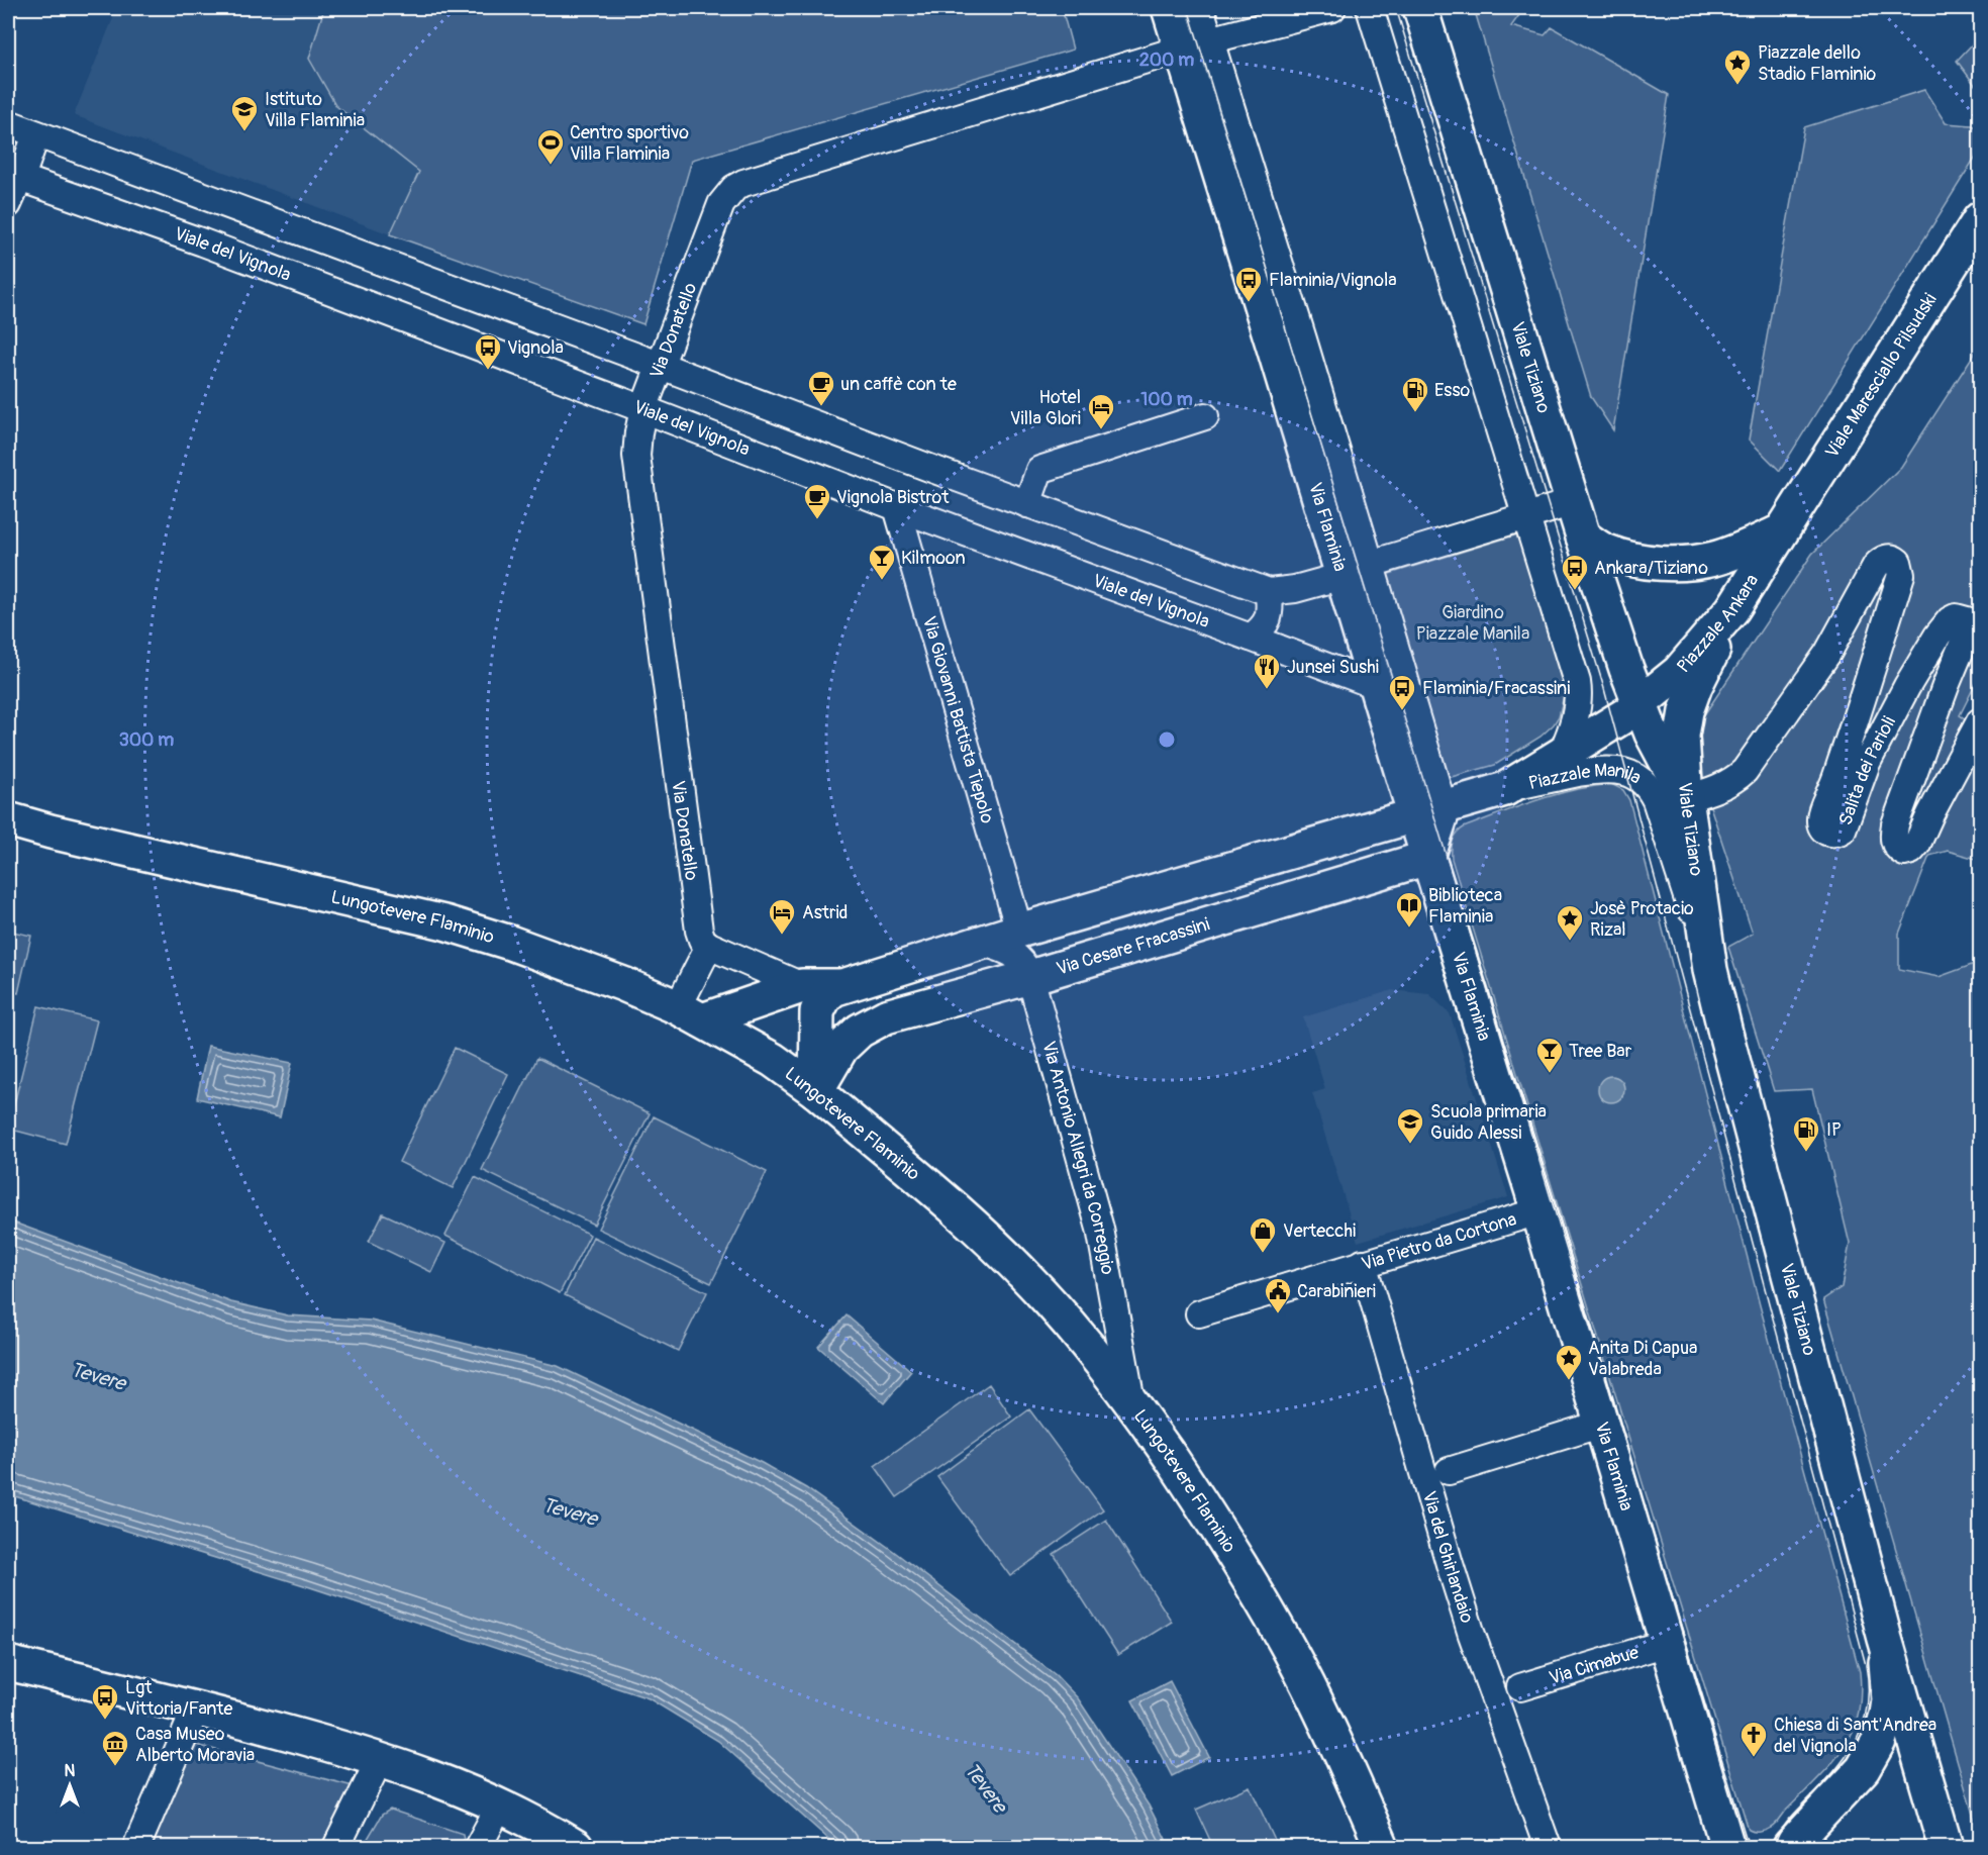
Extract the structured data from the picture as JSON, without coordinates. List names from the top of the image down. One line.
{"streets":{"main road":["Viale Tiziano","Viale Maresciallo Pilsudski","Via Flaminia","Piazzale Ankara","Piazzale Manila","Lungotevere Flaminio","Via Cesare Fracassini"],"street":["Viale del Vignola","Via Donatello","Via Giovanni Battista Tiepolo","Salita dei Parioli","Via Antonio Allegri da Correggio","Via Pietro da Cortona","Via del Ghirlandaio","Via Cimabue"]},"crossings":[["Viale del Vignola","Via Donatello"],["Viale del Vignola","Via Flaminia"],["Viale del Vignola","Via Giovanni Battista Tiepolo"],["Via Donatello","Via Flaminia"],["Viale Tiziano","Piazzale Ankara"],["Viale Tiziano","Salita dei Parioli"],["Viale Tiziano","Piazzale Manila"],["Viale Maresciallo Pilsudski","Piazzale Ankara"],["Via Flaminia","Piazzale Manila"],["Via Flaminia","Via Cesare Fracassini"],["Via Flaminia","Via Pietro da Cortona"],["Via Flaminia","Via Cimabue"],["Piazzale Ankara","Piazzale Manila"],["Lungotevere Flaminio","Via Cesare Fracassini"],["Lungotevere Flaminio","Via Antonio Allegri da Correggio"],["Via Cesare Fracassini","Via Antonio Allegri da Correggio"],["Via Pietro da Cortona","Via del Ghirlandaio"]],"water":["Tevere"],"parks":["Giardino Piazzale Manila"],"places":{"place":["Piazzale dello Stadio Flaminio","Josè Protacio Rizal","Anita Di Capua Valabreda"],"school or university":["Istituto Villa Flaminia","Scuola primaria Guido Alessi"],"sports":["Centro sportivo Villa Flaminia"],"bus stop":["Flaminia/Vignola","Vignola","Ankara/Tiziano","Flaminia/Fracassini","Lgt Vittoria/Fante"],"cafe":["un caffè con te","Vignola Bistrot"],"fuel station":["Esso","IP"],"hotel":["Hotel Villa Glori","Astrid"],"bar":["Kilmoon","Tree Bar"],"restaurant":["Junsei Sushi"],"library":["Biblioteca Flaminia"],"shop":["Vertecchi"],"public building":["Carabinieri"],"church":["Chiesa di Sant'Andrea del Vignola"],"museum":["Casa Museo Alberto Moravia"]},"north":"top","rings":["200 m","100 m","300 m"]}
